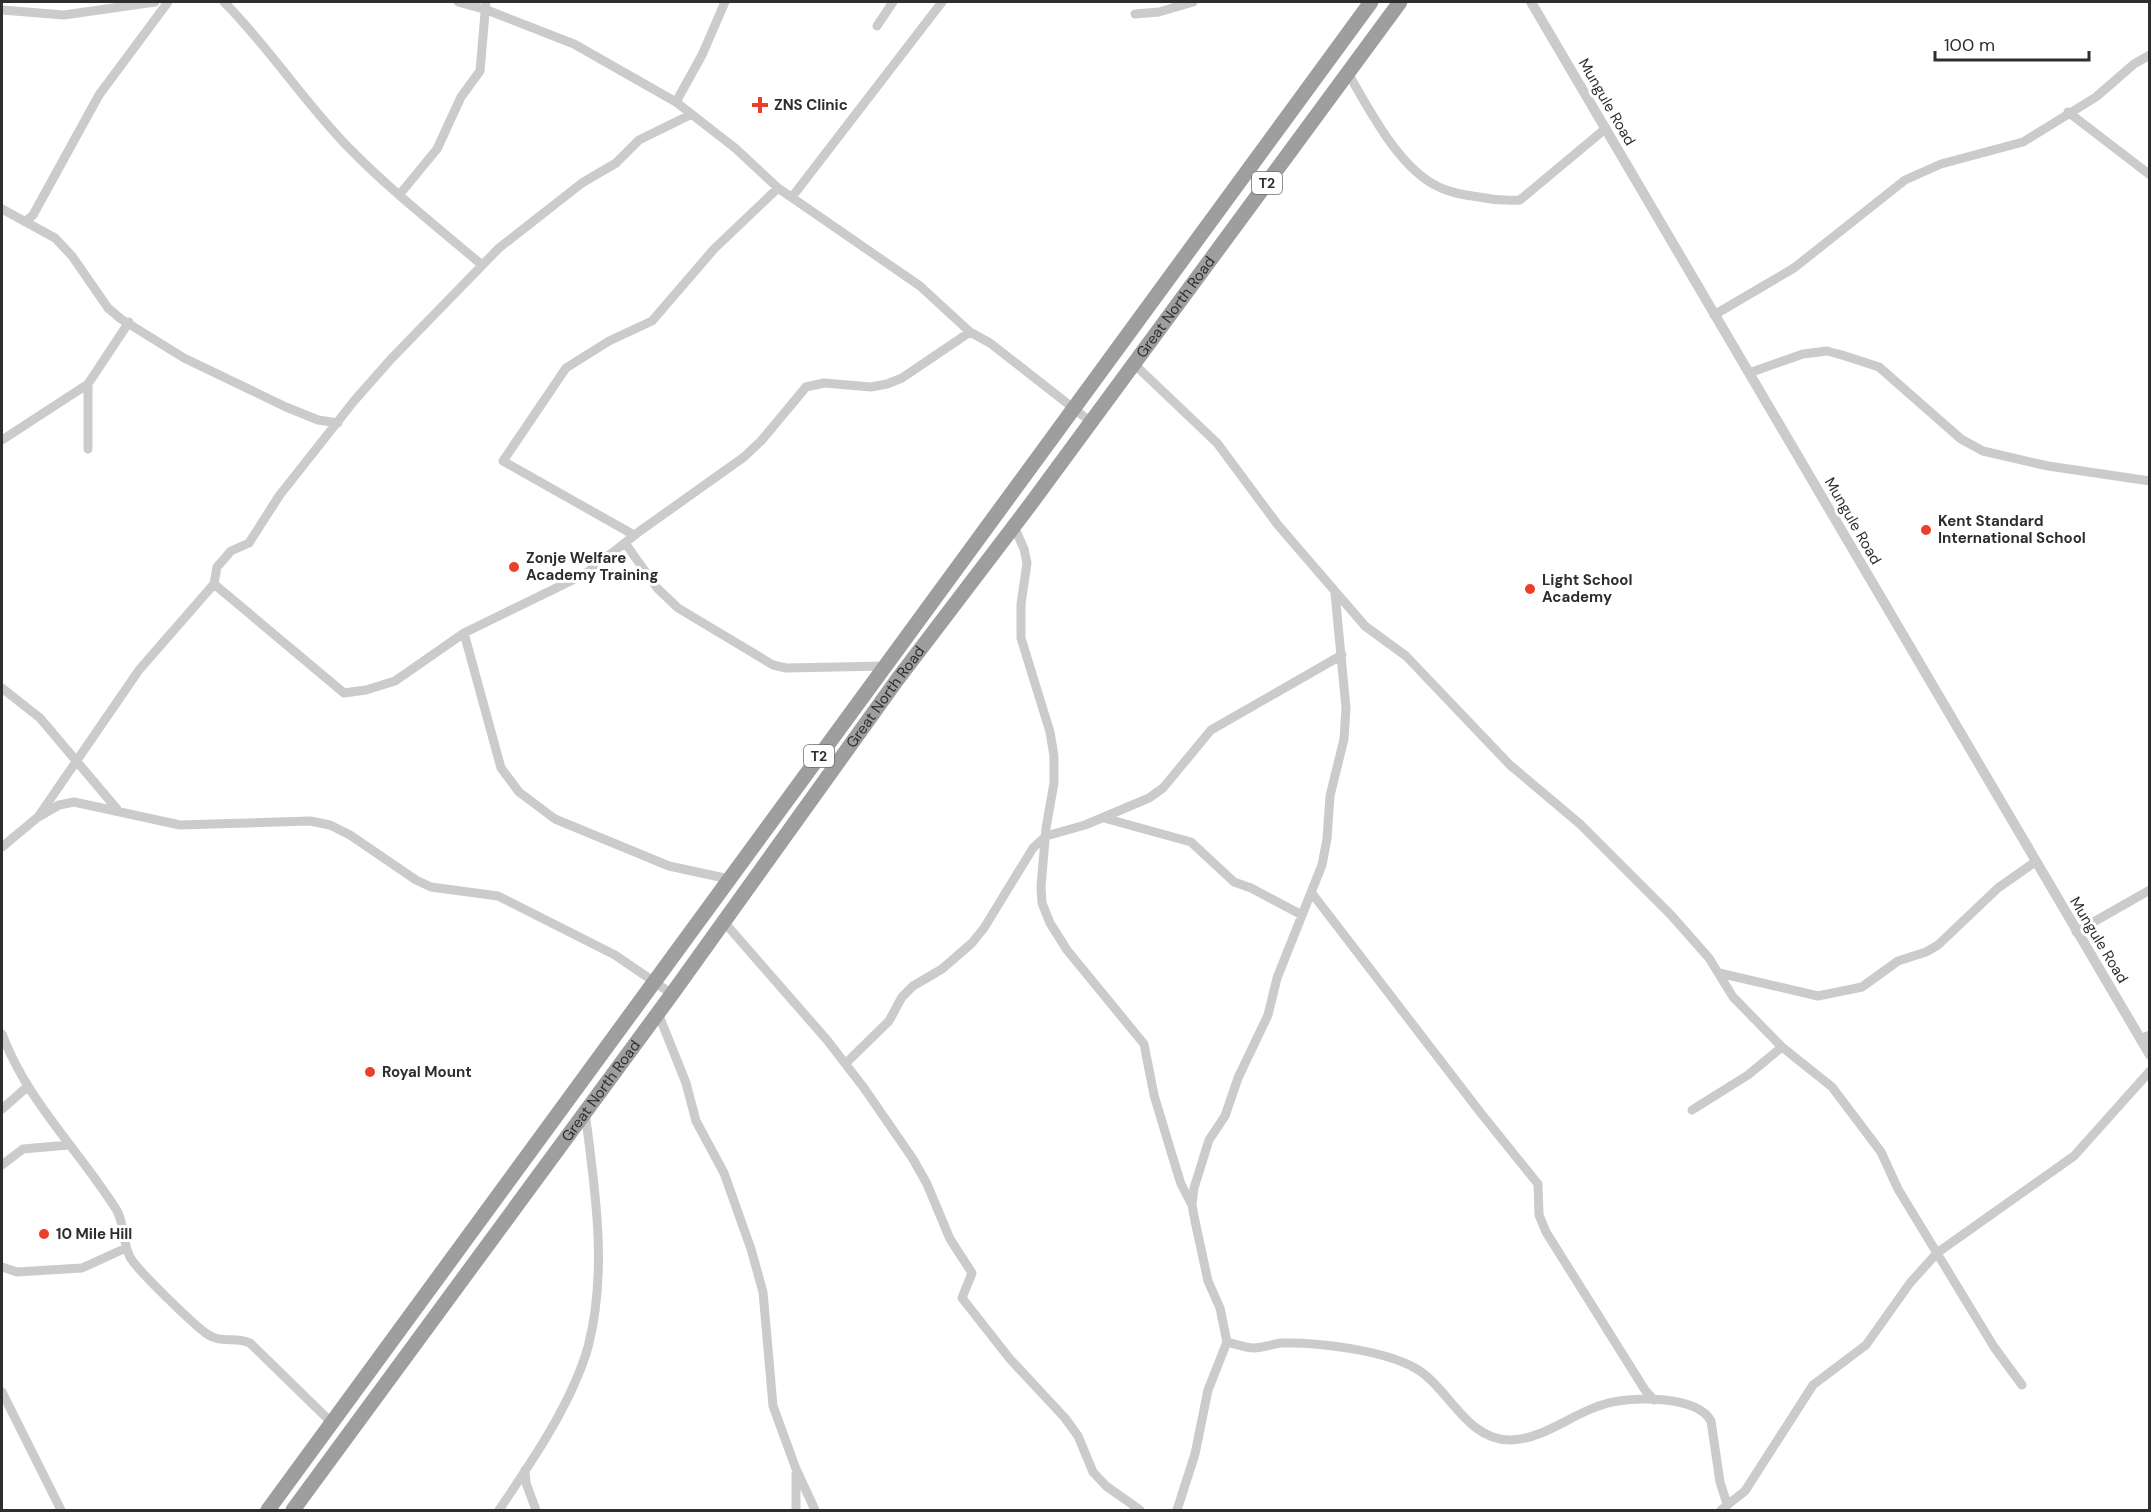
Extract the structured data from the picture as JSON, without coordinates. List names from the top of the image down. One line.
{"streets":{"highway":["T2","Great North Road"],"street":["Mungule Road"]},"places":{"health":["ZNS Clinic"],"other":["Kent Standard International School","Zonje Welfare Academy Training","Light School Academy","Royal Mount","10 Mile Hill"]},"scale_bar":"100 m"}
